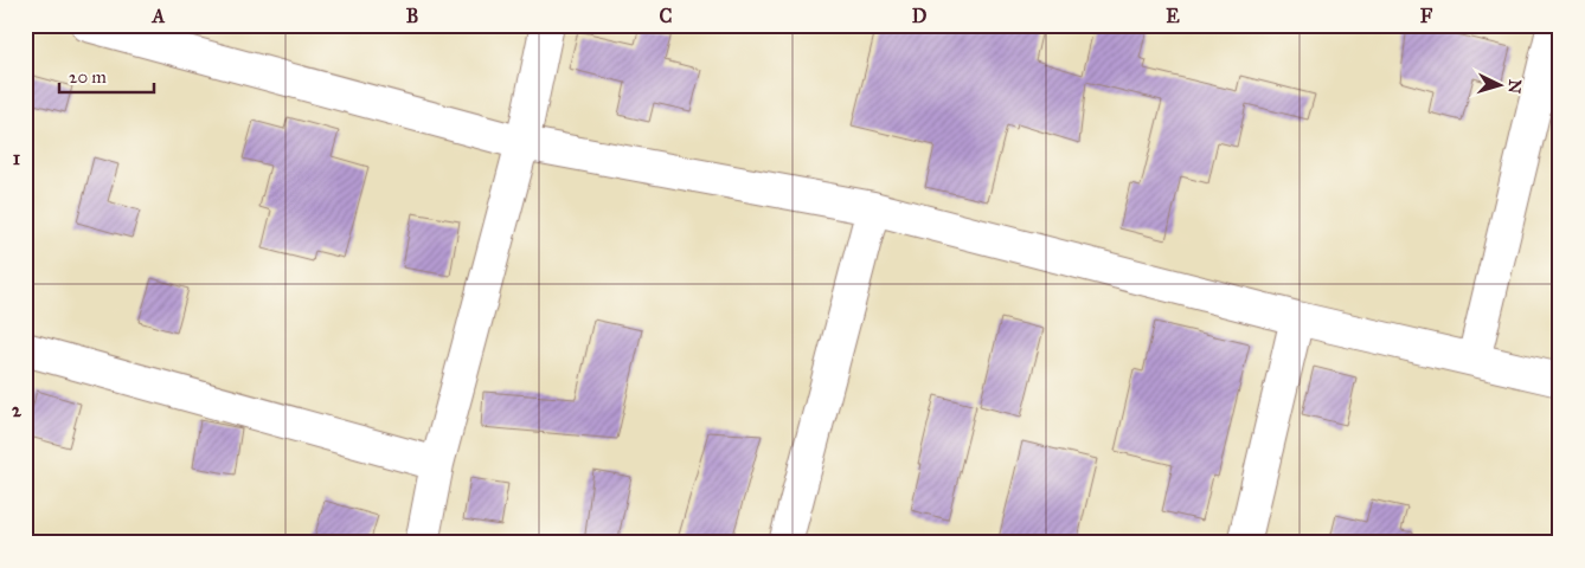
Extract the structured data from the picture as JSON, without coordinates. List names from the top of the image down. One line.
{"scale_bar":"20 m","north":"right","grid":{"columns":["A","B","C","D","E","F"],"rows":["1","2"]}}
